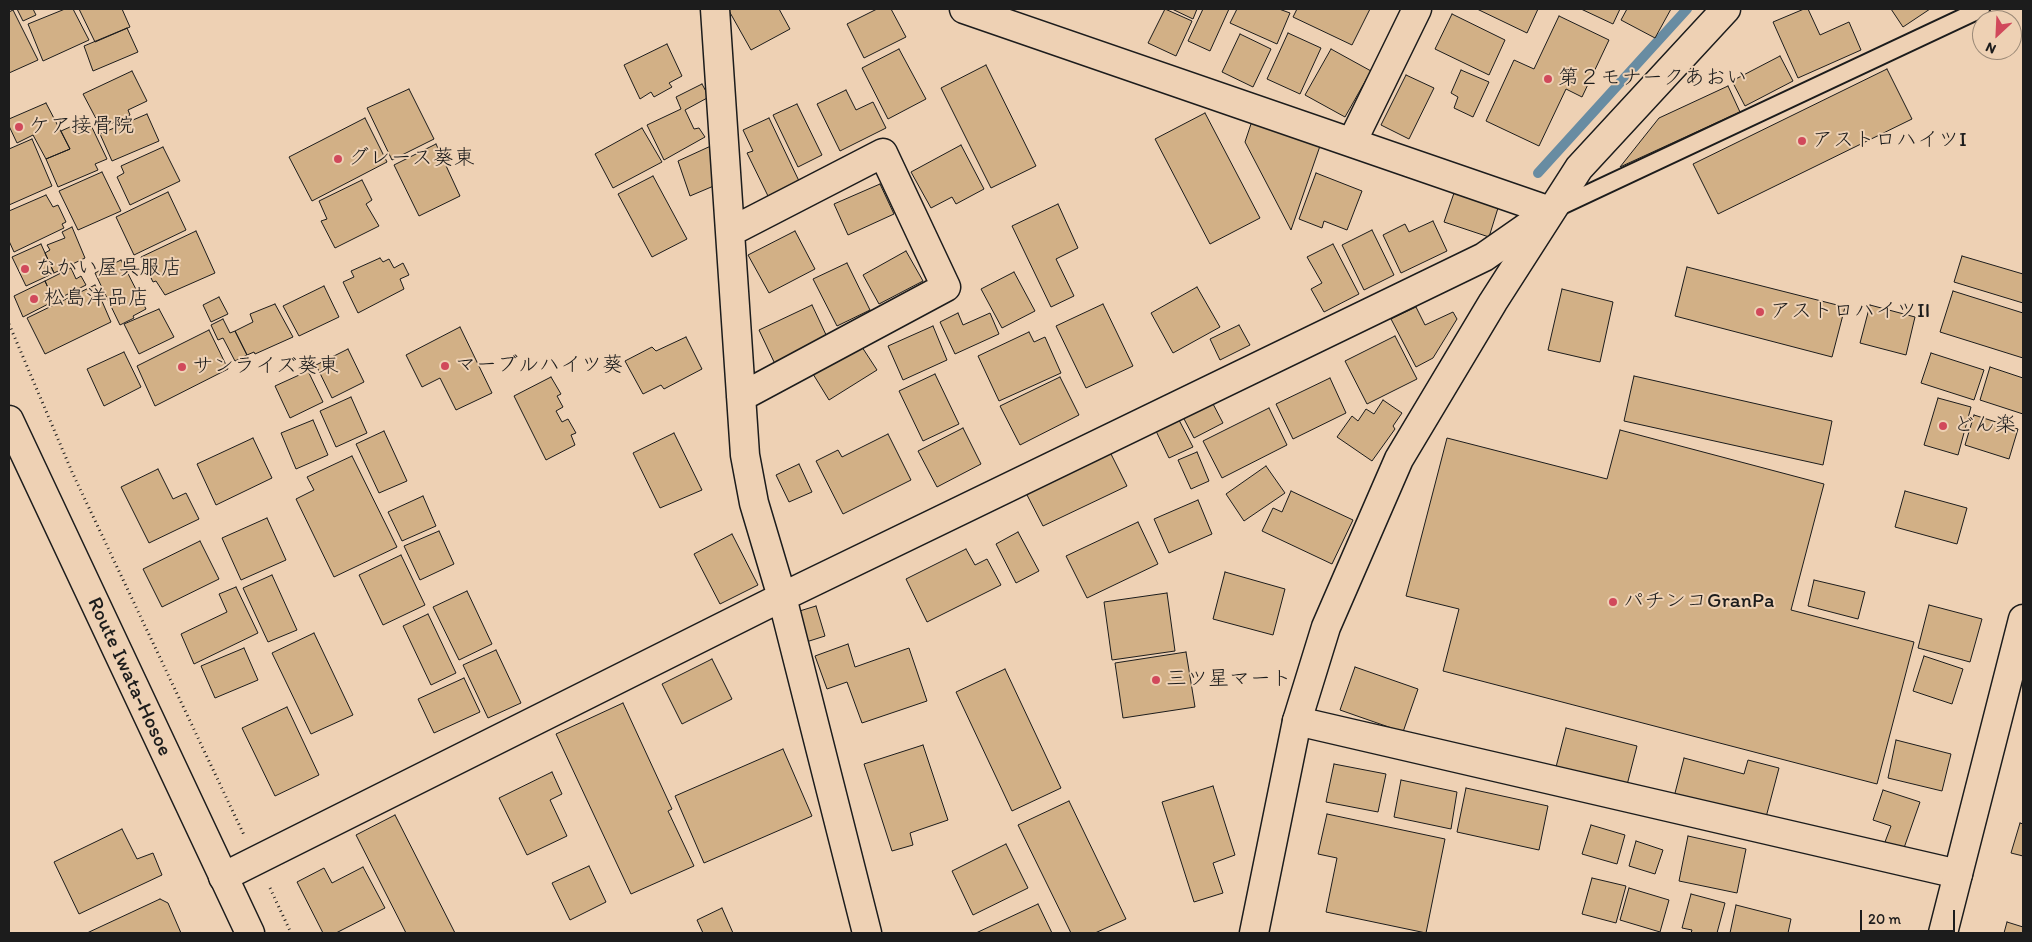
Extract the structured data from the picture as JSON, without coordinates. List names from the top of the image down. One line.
{"streets":{"main road":["Route Iwata-Hosoe"]},"places":["第２モナークあおい","ケア接骨院","アストロハイツI","グレース葵東","なかい屋呉服店","松島洋品店","アストロハイツII","マーブルハイツ葵","サンライズ葵東","どん楽","パチンコGranPa","三ツ星マート"],"scale_bar":"20 m","north":"bottom left"}
